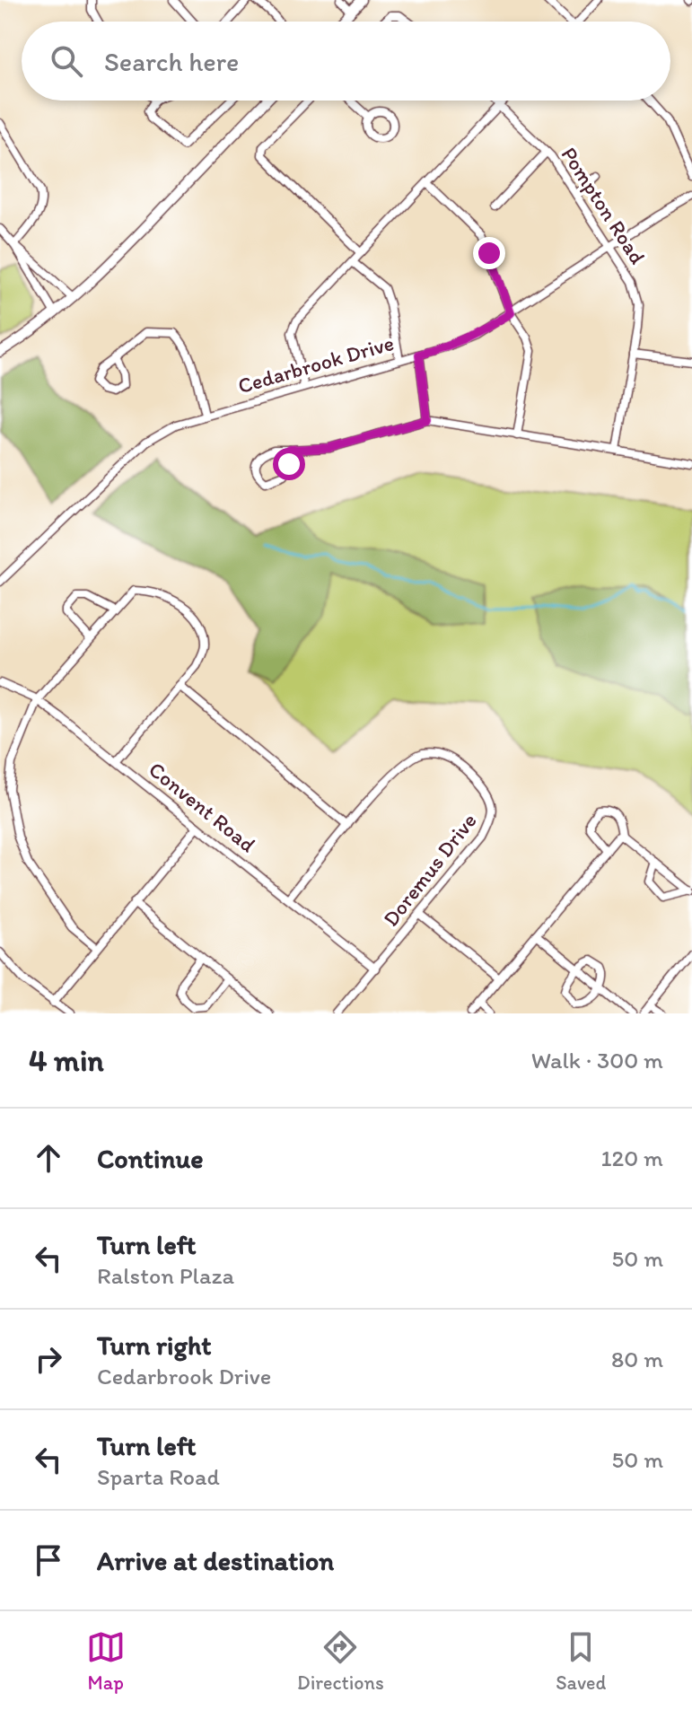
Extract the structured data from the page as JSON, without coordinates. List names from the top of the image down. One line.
{"streets":{"street":["Pompton Road","Cedarbrook Drive","Convent Road","Doremus Drive"]},"crossings":[["Pompton Road","Cedarbrook Drive"],["Convent Road","Doremus Drive"]],"page":{"search":"Search here","heading":["4 min","Walk · 300 m"],"list":[["Continue","120 m"],["Turn left","Ralston Plaza","50 m"],["Turn right","Cedarbrook Drive","80 m"],["Turn left","Sparta Road","50 m"],"Arrive at destination"],"nav":["Map","Directions","Saved"]}}
